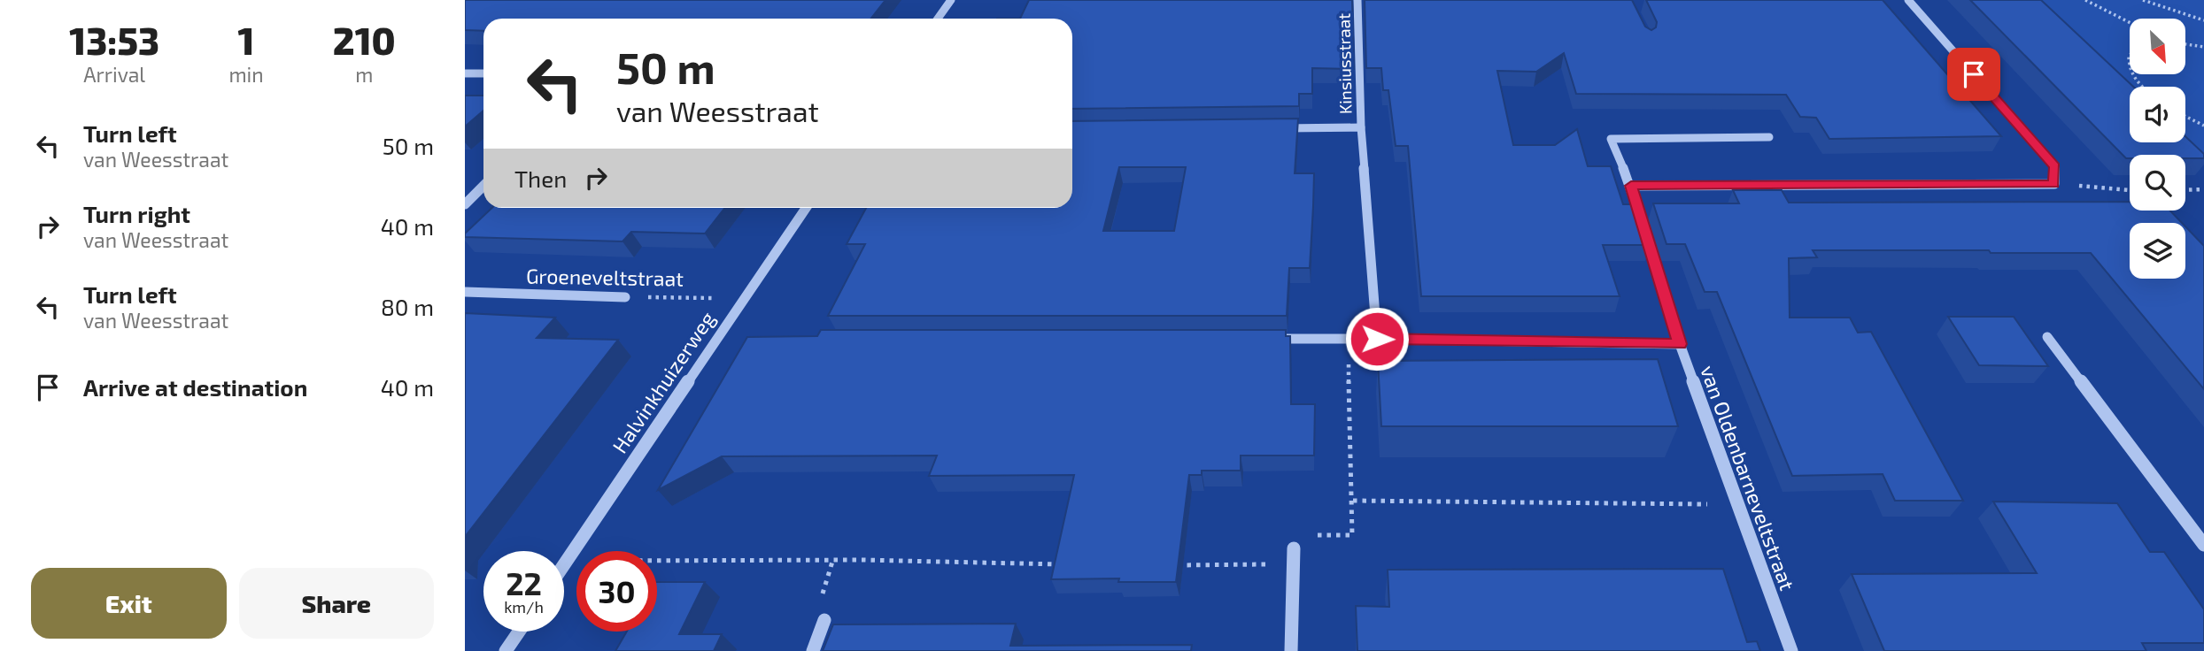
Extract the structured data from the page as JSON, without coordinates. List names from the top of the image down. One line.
{"streets":{"street":["Kinsiusstraat","Groeneveltstraat","Halvinkhuizerweg","van Oldenbarneveltstraat"]},"crossings":[["Groeneveltstraat","Halvinkhuizerweg"]],"north":"bottom right","page":{"eta":["13:53","Arrival","1","min","210","m"],"turn":["50 m","van Weesstraat"],"list":[{"name":"Turn left","note":"van Weesstraat","value":"50 m"},{"name":"Turn right","note":"van Weesstraat","value":"40 m"},{"name":"Turn left","note":"van Weesstraat","value":"80 m"},{"name":"Arrive at destination","value":"40 m"}],"then":"Then","speed":"22 km/h","limit":"30","buttons":["Exit","Share"]}}
